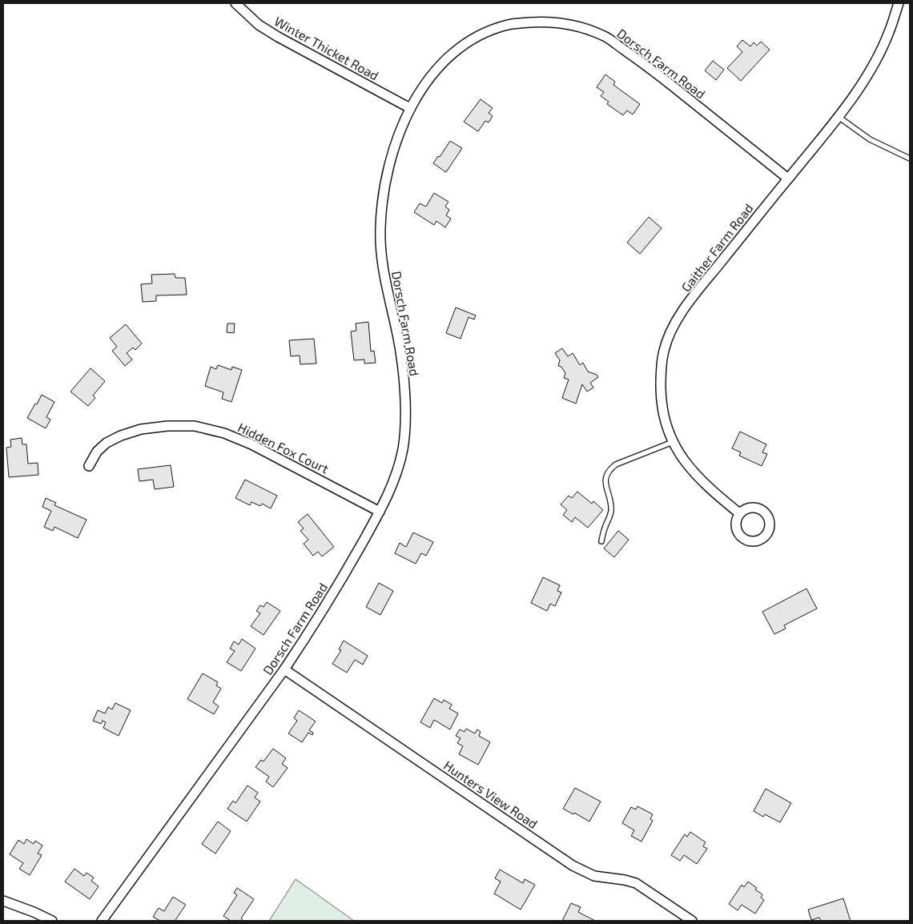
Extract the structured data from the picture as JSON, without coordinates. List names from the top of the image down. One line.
{"streets":{"street":["Winter Thicket Road","Dorsch Farm Road","Gaither Farm Road","Hidden Fox Court","Hunters View Road"]},"crossings":[["Winter Thicket Road","Dorsch Farm Road"],["Dorsch Farm Road","Gaither Farm Road"],["Dorsch Farm Road","Hidden Fox Court"],["Dorsch Farm Road","Hunters View Road"]]}
